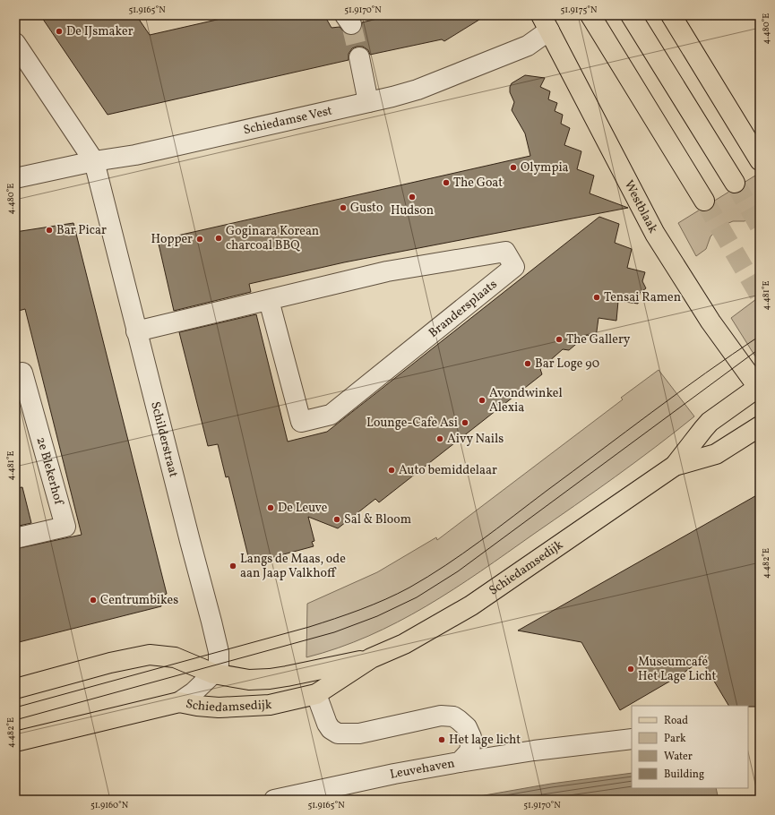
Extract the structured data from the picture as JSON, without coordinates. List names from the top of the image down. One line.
{"streets":{"main road":["Westblaak","Schiedamsedijk"],"street":["Schiedamse Vest","Brandersplaats","Schilderstraat","2e Blekerhof","Leuvehaven"]},"crossings":[["Schiedamse Vest","Westblaak"],["Schiedamse Vest","Schilderstraat"],["Westblaak","Schiedamsedijk"],["Brandersplaats","Schilderstraat"],["Schilderstraat","Schiedamsedijk"],["Schiedamsedijk","Leuvehaven"]],"places":["De IJsmaker","Olympia","The Goat","Hudson","Gusto","Bar Picar","Goginara Korean charcoal BBQ","Hopper","Tensai Ramen","The Gallery","Bar Loge 90","Avondwinkel Alexia","Lounge-Cafe Asi","Aivy Nails","Auto bemiddelaar","De Leuve","Sal & Bloom","Langs de Maas, ode aan Jaap Valkhoff","Centrumbikes","Museumcafé Het Lage Licht","Het lage licht"],"legend":["Road","Park","Water","Building"],"coordinates":["51.9165°N","51.9170°N","51.9175°N","4.480°E","4.481°E","4.482°E","51.9160°N"]}
